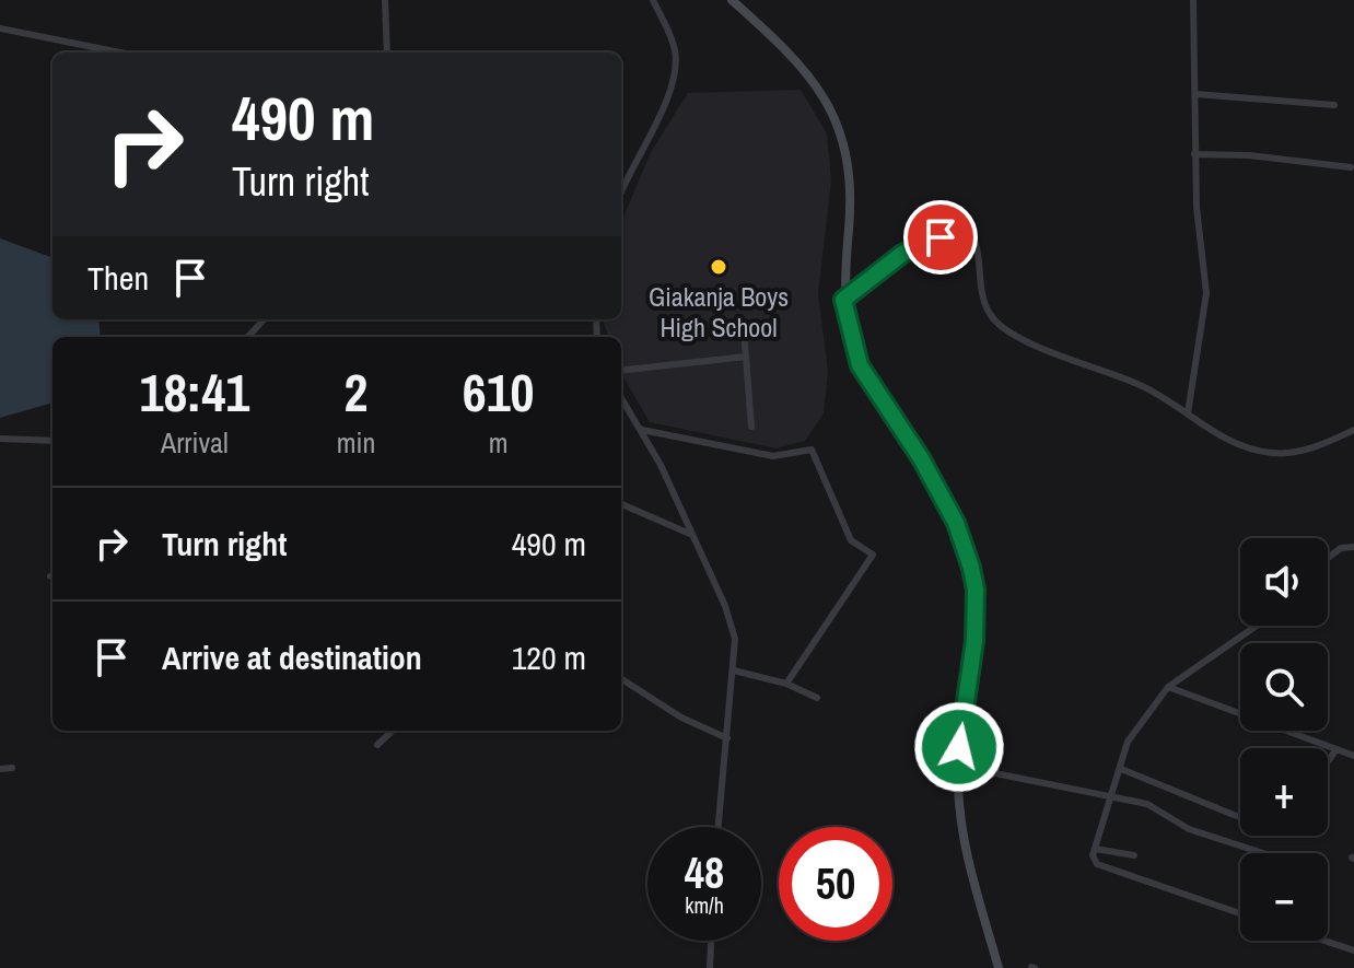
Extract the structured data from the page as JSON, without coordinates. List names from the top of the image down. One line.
{"places":["Giakanja Boys High School"],"page":{"turn":["490 m","Turn right"],"then":"Then","eta":["18:41","Arrival","2","min","610","m"],"list":[{"name":"Turn right","value":"490 m"},{"name":"Arrive at destination","value":"120 m"}],"map_buttons":["+","−"],"speed":"48 km/h","limit":"50"}}
